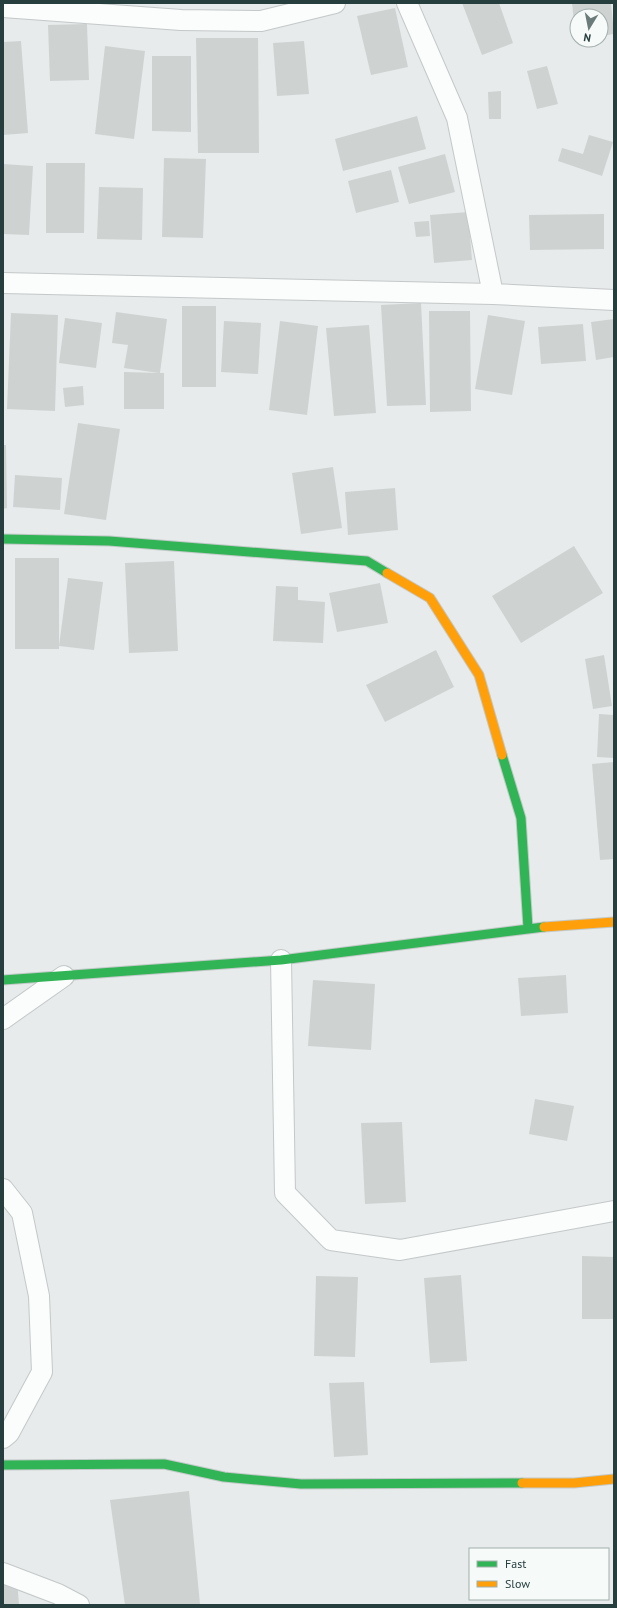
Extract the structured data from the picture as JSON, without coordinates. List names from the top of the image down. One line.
{"legend":["Fast","Slow"],"north":"bottom"}
